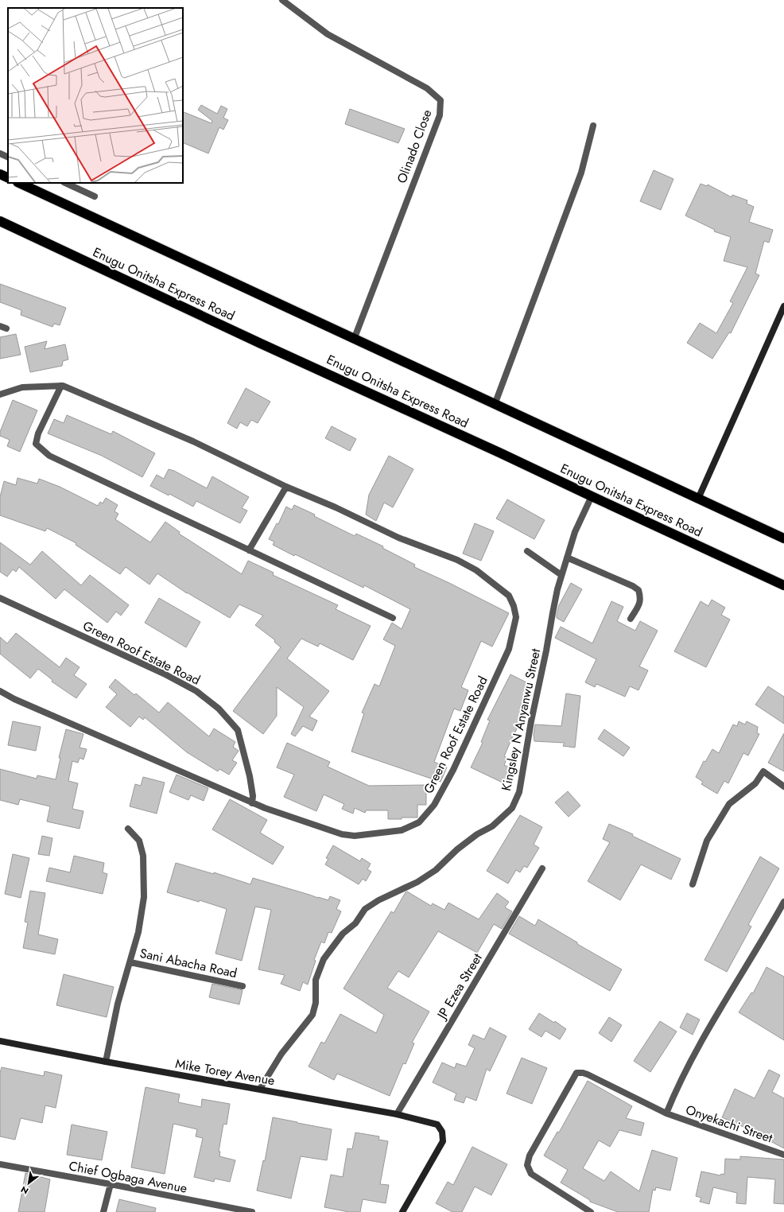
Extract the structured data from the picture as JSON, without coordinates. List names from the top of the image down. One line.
{"streets":{"highway":["Enugu Onitsha Express Road"],"main road":["Mike Torey Avenue"],"street":["Olinado Close","Green Roof Estate Road","Kingsley N Anyanwu Street","Sani Abacha Road","JP Ezea Street","Onyekachi Street","Chief Ogbaga Avenue"]},"crossings":[["Enugu Onitsha Express Road","Kingsley N Anyanwu Street"],["Kingsley N Anyanwu Street","Mike Torey Avenue"],["JP Ezea Street","Mike Torey Avenue"]],"north":"bottom left"}
